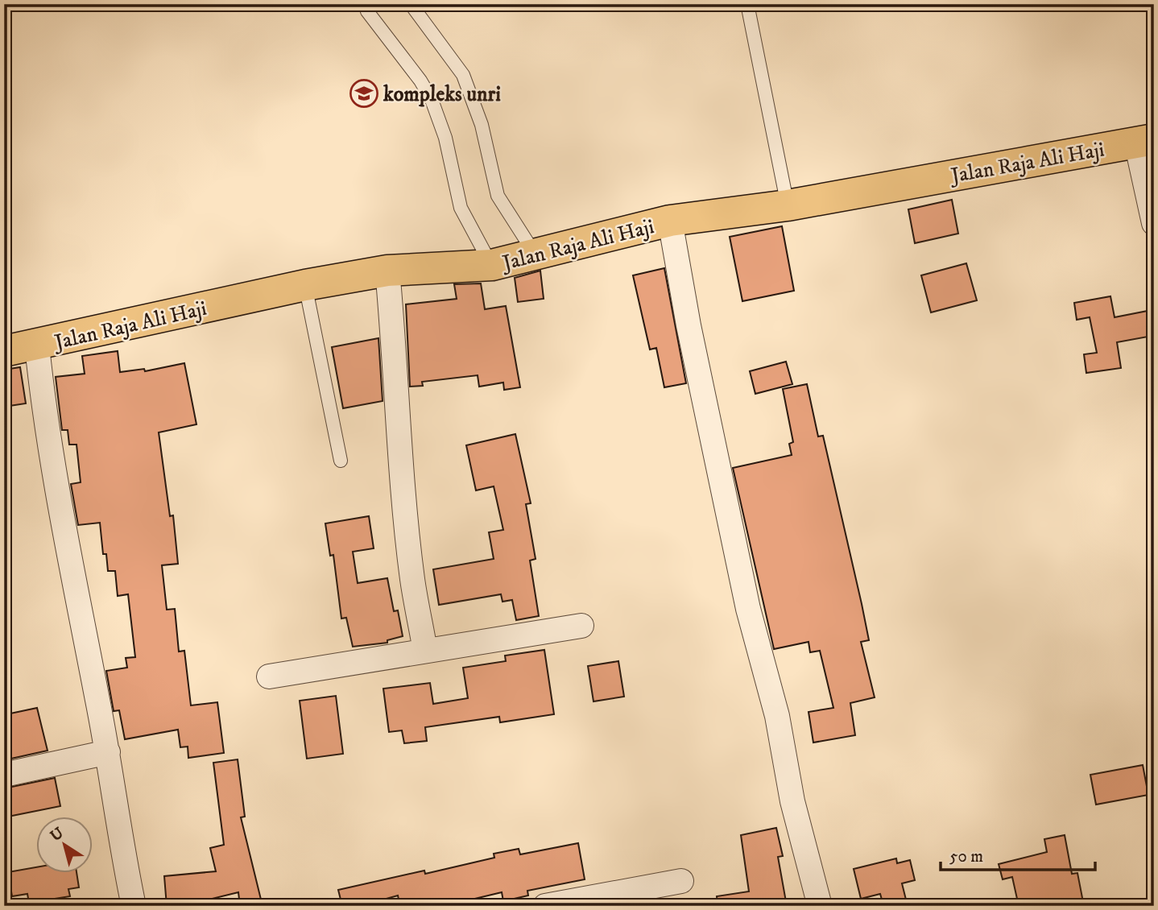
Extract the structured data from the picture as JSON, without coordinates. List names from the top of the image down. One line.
{"streets":{"main road":["Jalan Raja Ali Haji"]},"places":{"school or university":["kompleks unri"]},"scale_bar":"50 m","north":"top left"}
